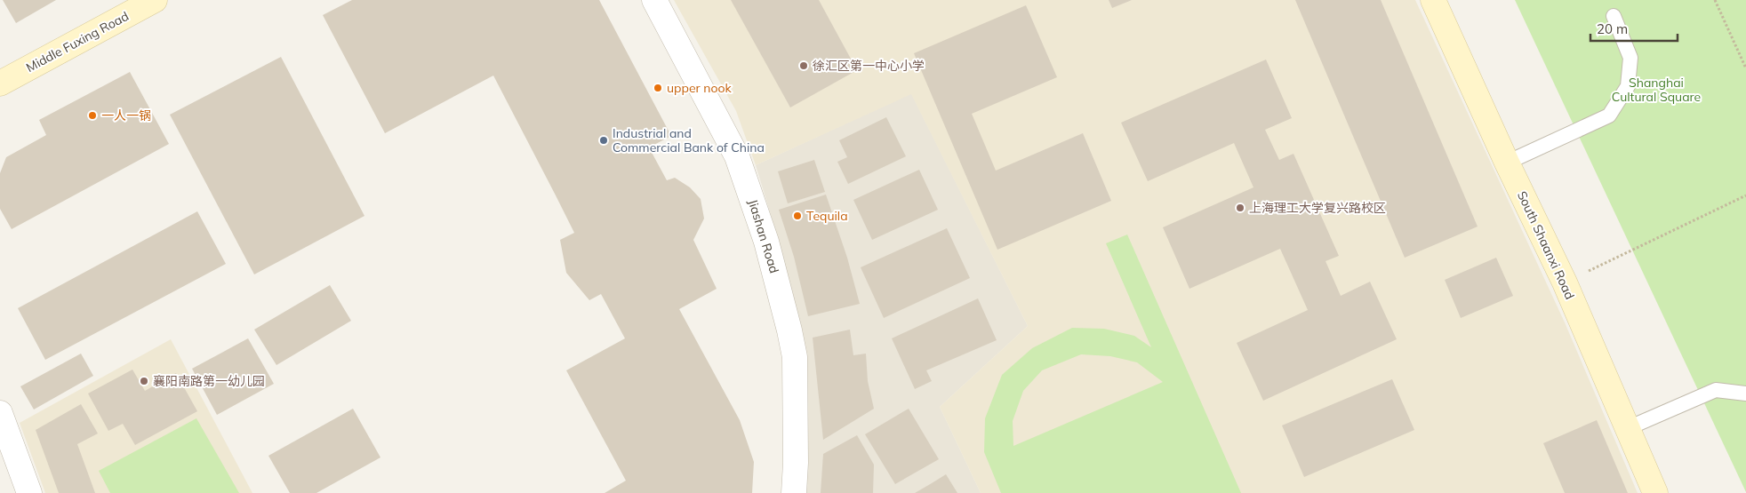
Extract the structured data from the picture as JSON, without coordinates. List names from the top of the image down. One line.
{"streets":{"main road":["Middle Fuxing Road","South Shaanxi Road"],"street":["Jiashan Road"]},"parks":["Shanghai Cultural Square"],"places":["徐汇区第一中心小学","upper nook","一人一锅","Industrial and Commercial Bank of China","上海理工大学复兴路校区","Tequila","襄阳南路第一幼儿园"],"scale_bar":"20 m"}
